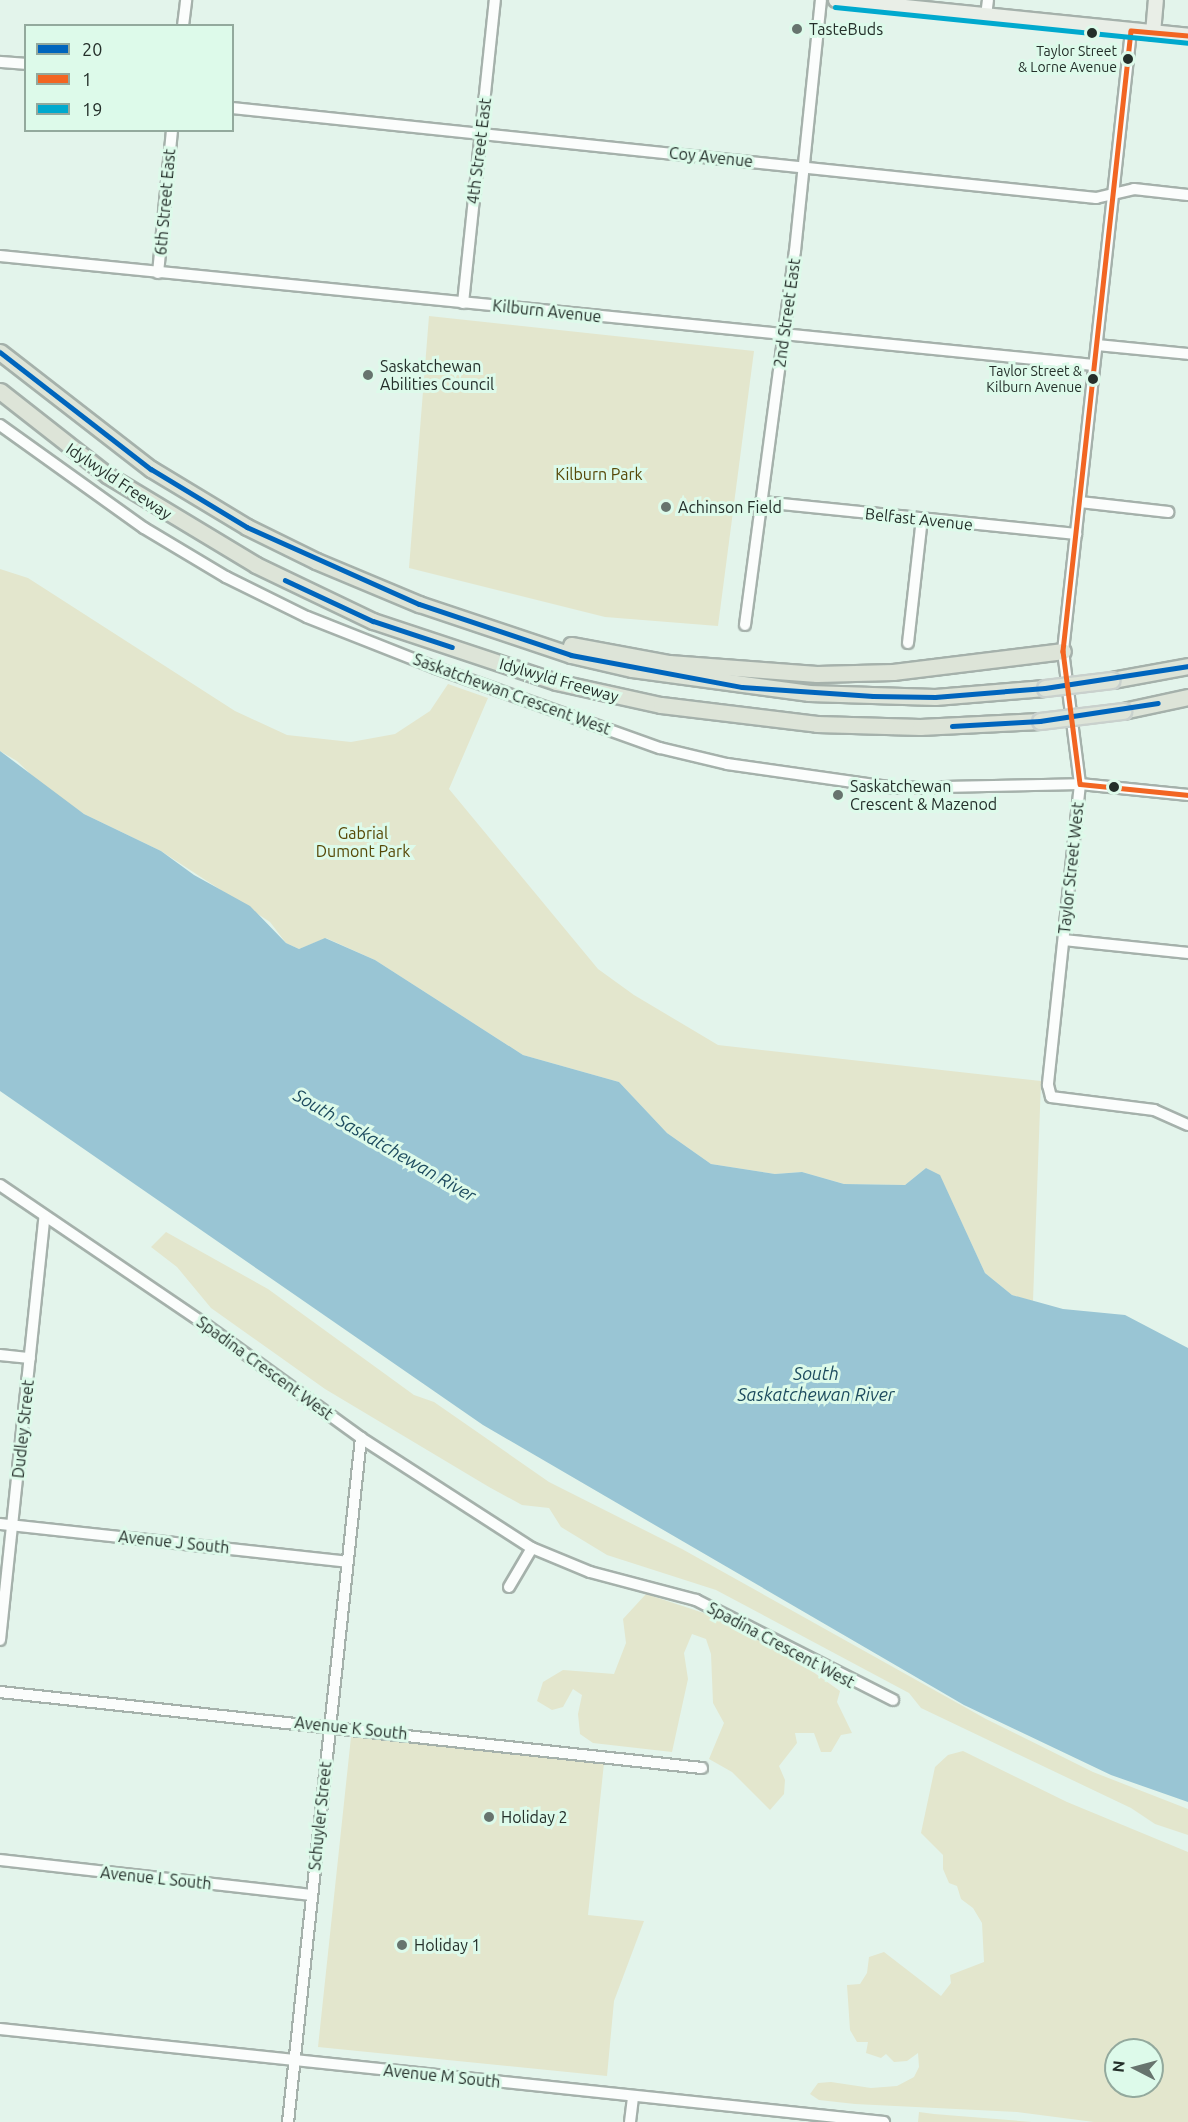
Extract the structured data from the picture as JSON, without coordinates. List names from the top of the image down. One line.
{"streets":{"highway":["Idylwyld Freeway"],"street":["4th Street East","Coy Avenue","6th Street East","Kilburn Avenue","2nd Street East","Belfast Avenue","Saskatchewan Crescent West","Taylor Street West","Spadina Crescent West","Dudley Street","Avenue J South","Avenue K South","Schuyler Street","Avenue L South","Avenue M South"]},"crossings":[["4th Street East","Coy Avenue"],["4th Street East","Kilburn Avenue"],["Coy Avenue","2nd Street East"],["Coy Avenue","Taylor Street West"],["6th Street East","Kilburn Avenue"],["Kilburn Avenue","2nd Street East"],["Kilburn Avenue","Taylor Street West"],["2nd Street East","Belfast Avenue"],["Belfast Avenue","Taylor Street West"],["Saskatchewan Crescent West","Taylor Street West"],["Spadina Crescent West","Dudley Street"],["Spadina Crescent West","Schuyler Street"],["Dudley Street","Avenue J South"],["Avenue J South","Schuyler Street"],["Avenue K South","Schuyler Street"],["Schuyler Street","Avenue L South"],["Schuyler Street","Avenue M South"]],"water":["South Saskatchewan River"],"parks":["Kilburn Park","Gabrial Dumont Park"],"places":["TasteBuds","Taylor Street & Lorne Avenue","Saskatchewan Abilities Council","Taylor Street & Kilburn Avenue","Achinson Field","Saskatchewan Crescent & Mazenod","Holiday 2","Holiday 1"],"lines":["transit line 19","transit line 1","transit line 20"],"legend":["20","1","19"],"north":"left"}
